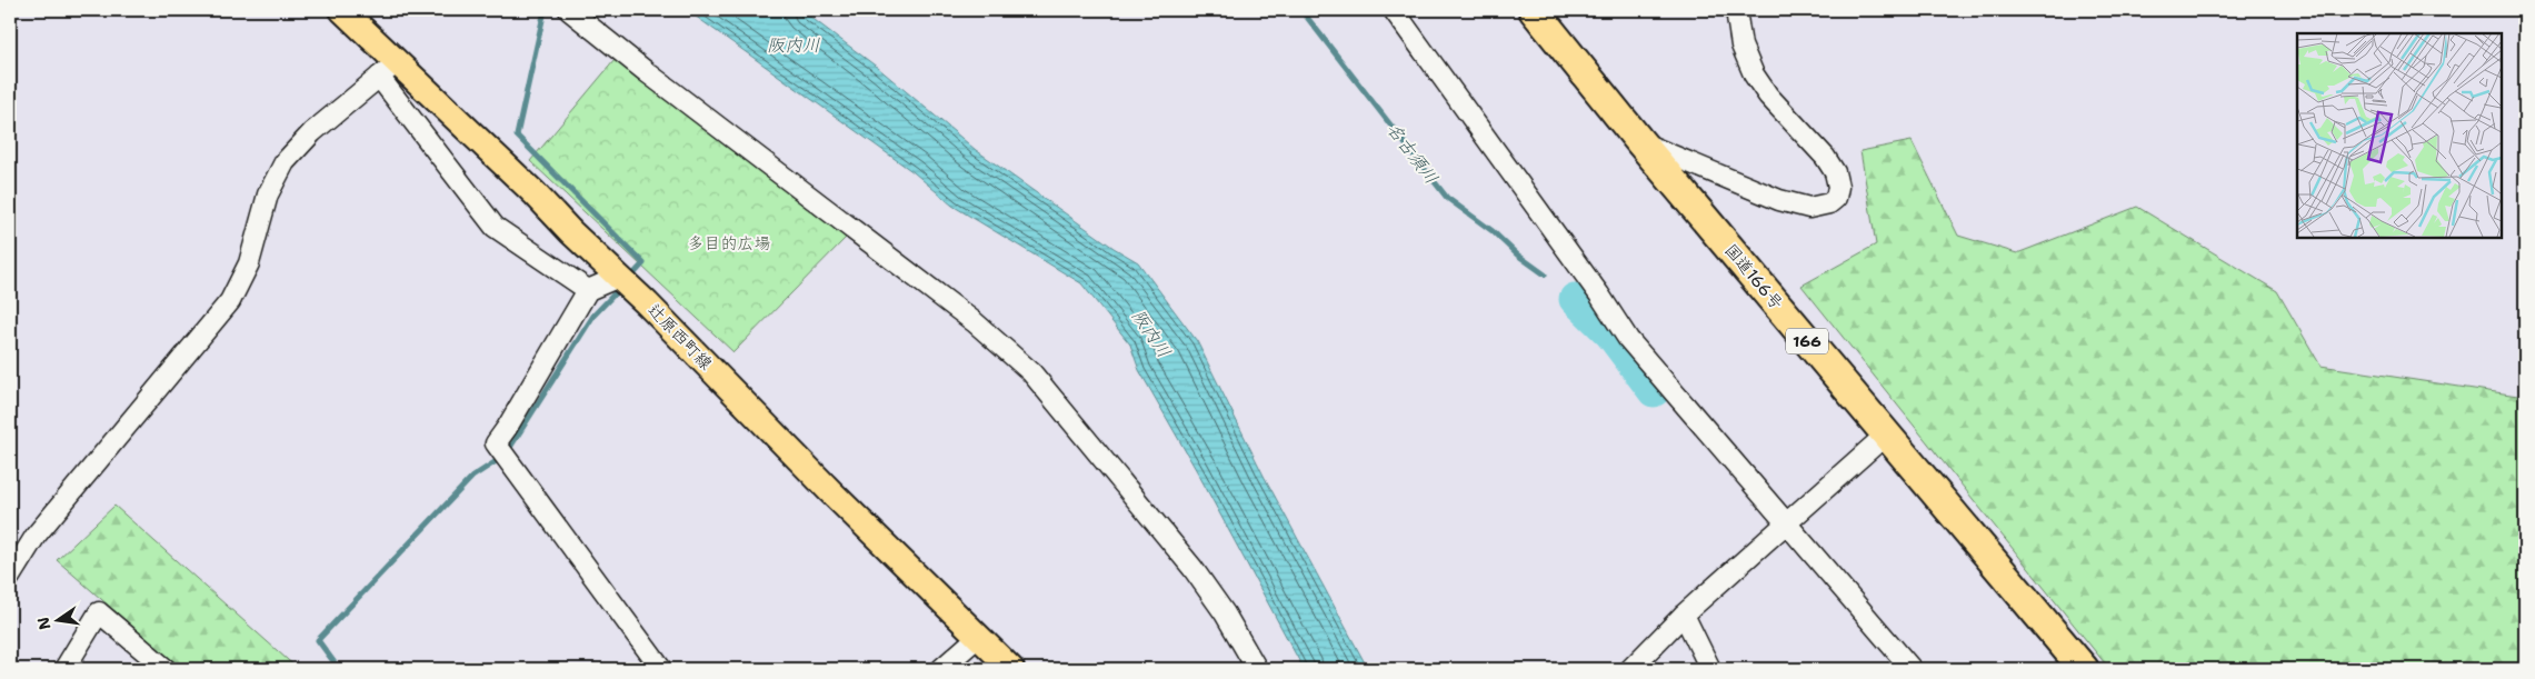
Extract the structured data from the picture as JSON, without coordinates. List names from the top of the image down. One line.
{"streets":{"highway":["国道166号","166"],"main road":["辻原西町線"]},"water":["阪内川","名古須川"],"parks":["多目的広場"],"north":"left"}
